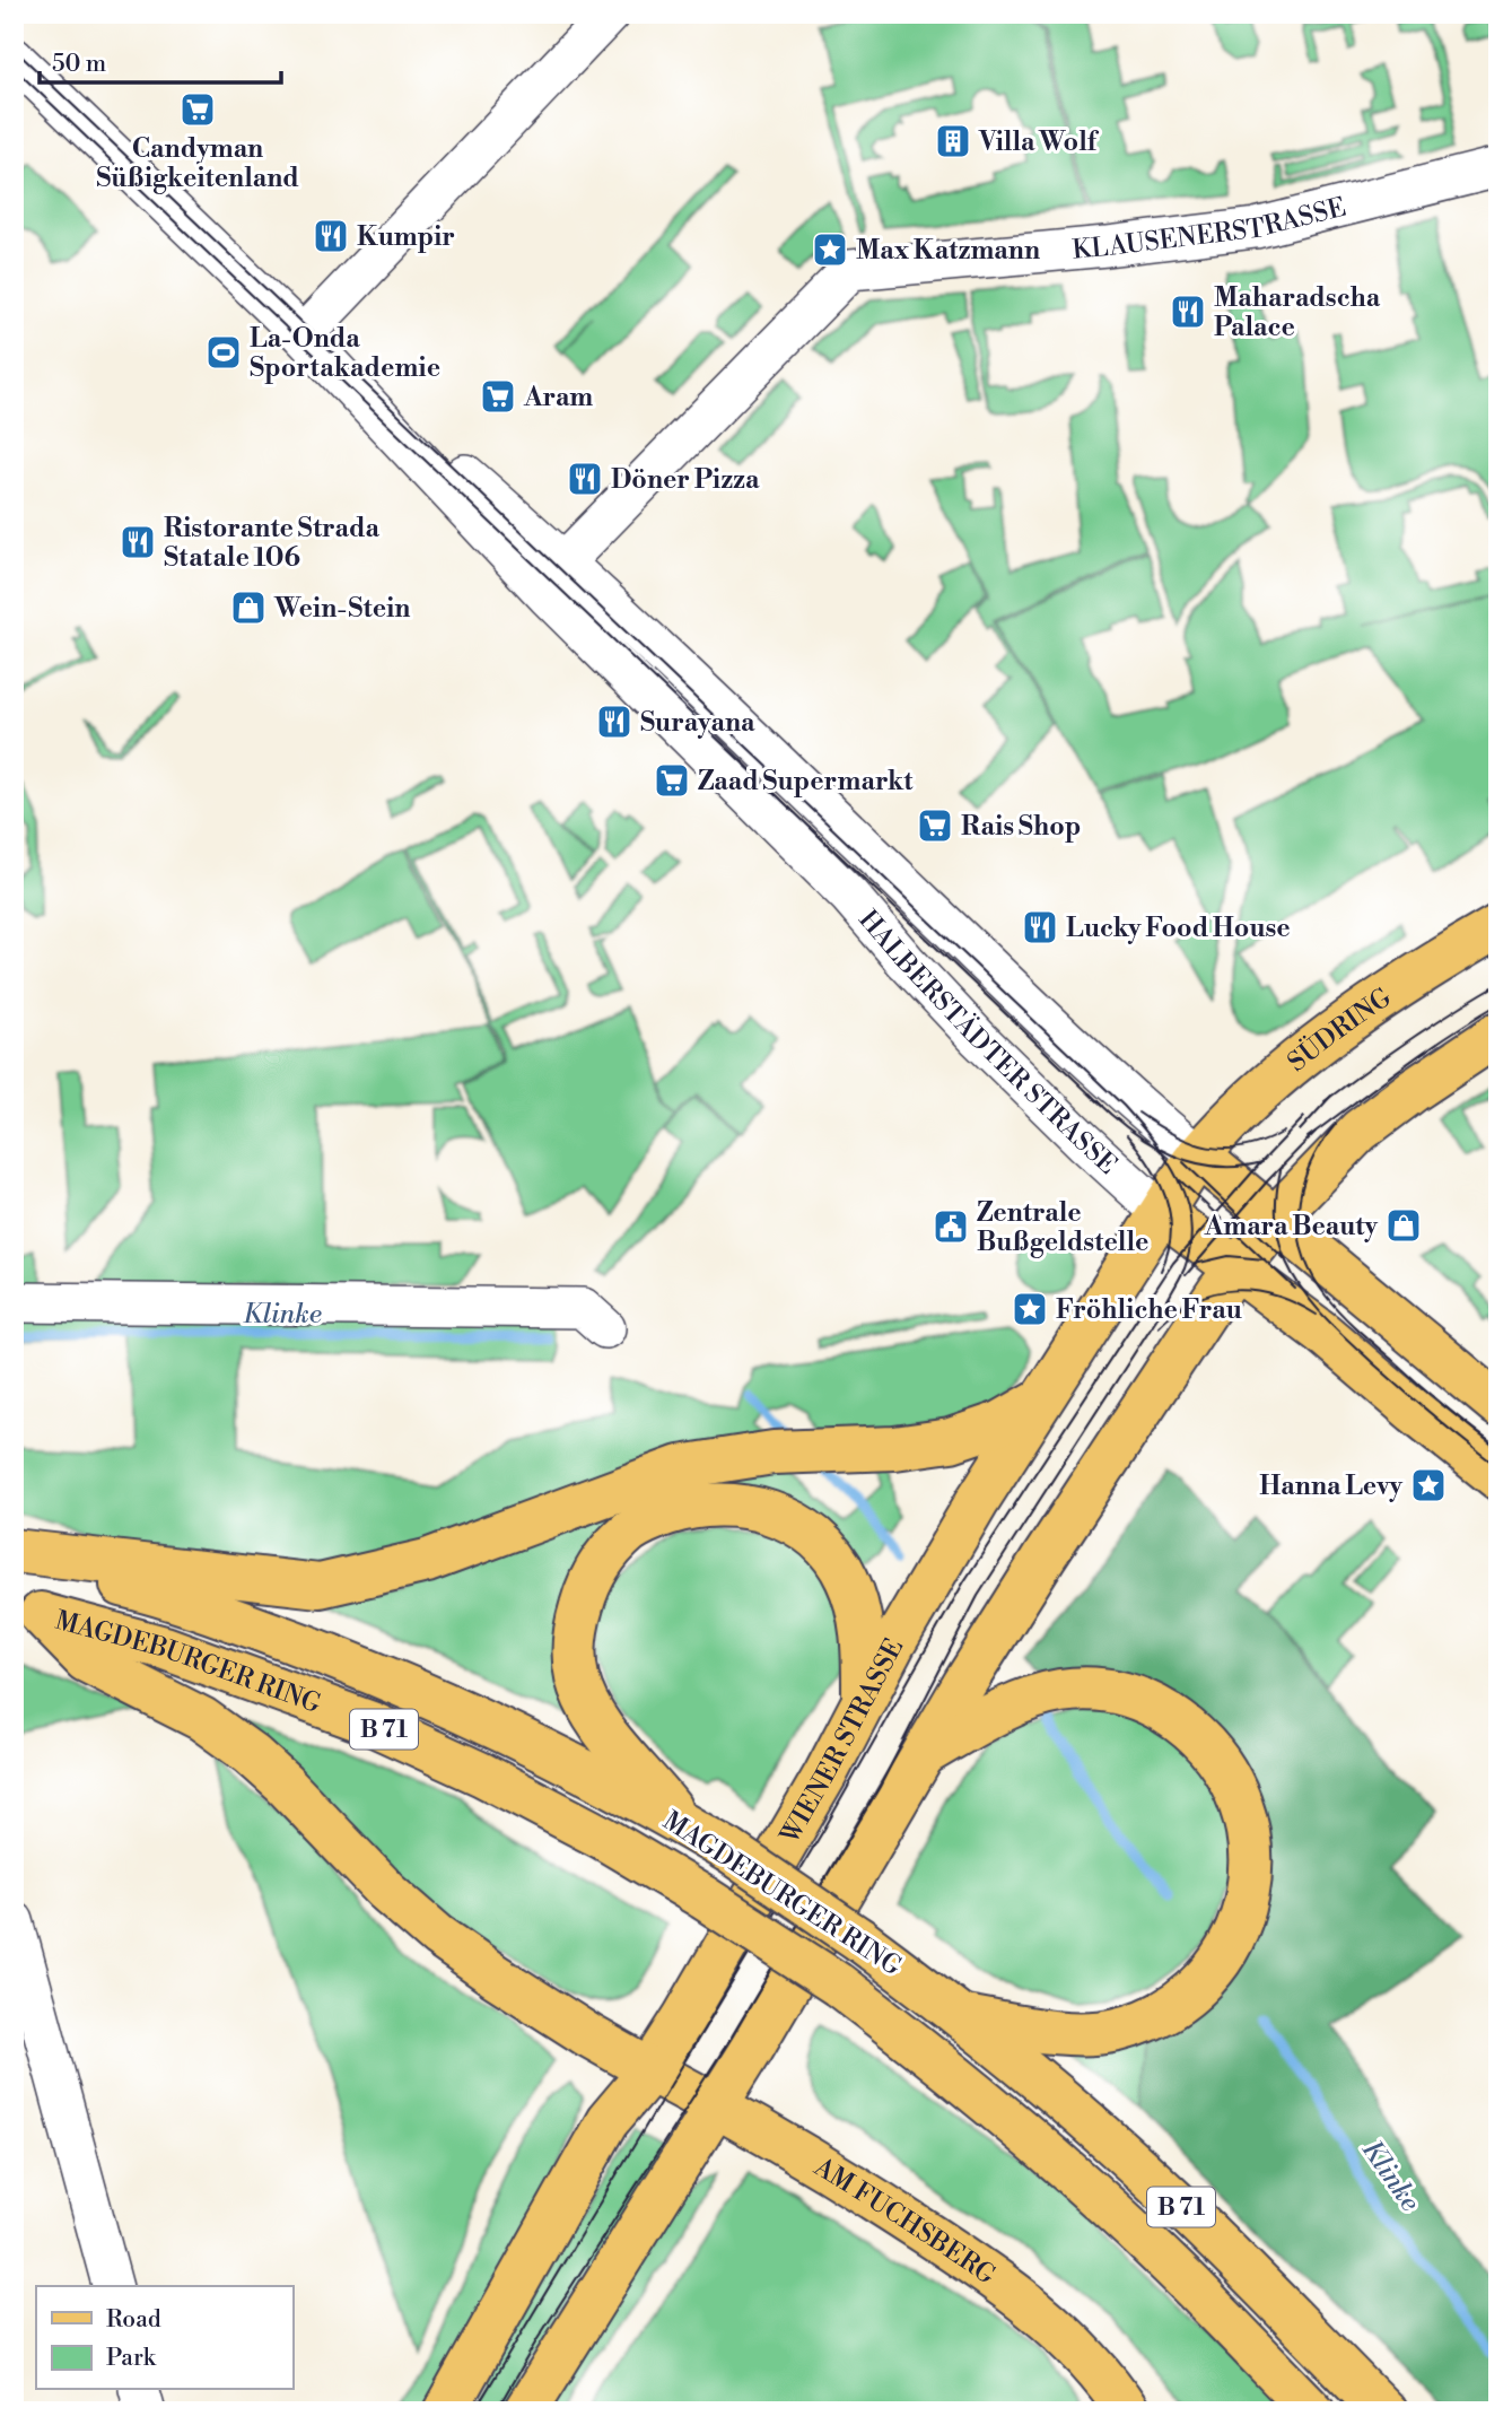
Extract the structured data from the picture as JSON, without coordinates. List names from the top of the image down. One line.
{"streets":{"main road":["SÜDRING","HALBERSTÄDTER STRASSE","MAGDEBURGER RING","B 71","WIENER STRASSE","AM FUCHSBERG"],"street":["KLAUSENERSTRASSE"]},"crossings":[["KLAUSENERSTRASSE","HALBERSTÄDTER STRASSE"],["SÜDRING","HALBERSTÄDTER STRASSE"],["SÜDRING","WIENER STRASSE"],["HALBERSTÄDTER STRASSE","WIENER STRASSE"],["MAGDEBURGER RING","AM FUCHSBERG"],["WIENER STRASSE","AM FUCHSBERG"]],"water":["Klinke"],"places":{"supermarket":["Candyman Süßigkeitenland","Aram","Zaad Supermarkt","Rais Shop"],"building":["Villa Wolf"],"restaurant":["Kumpir","Maharadscha Palace","Döner Pizza","Ristorante Strada Statale 106","Surayana","Lucky Food House"],"place":["Max Katzmann","Fröhliche Frau","Hanna Levy"],"sports":["La-Onda Sportakademie"],"shop":["Wein-Stein","Amara Beauty"],"public building":["Zentrale Bußgeldstelle"]},"legend":["Road","Park"],"scale_bar":"50 m"}
